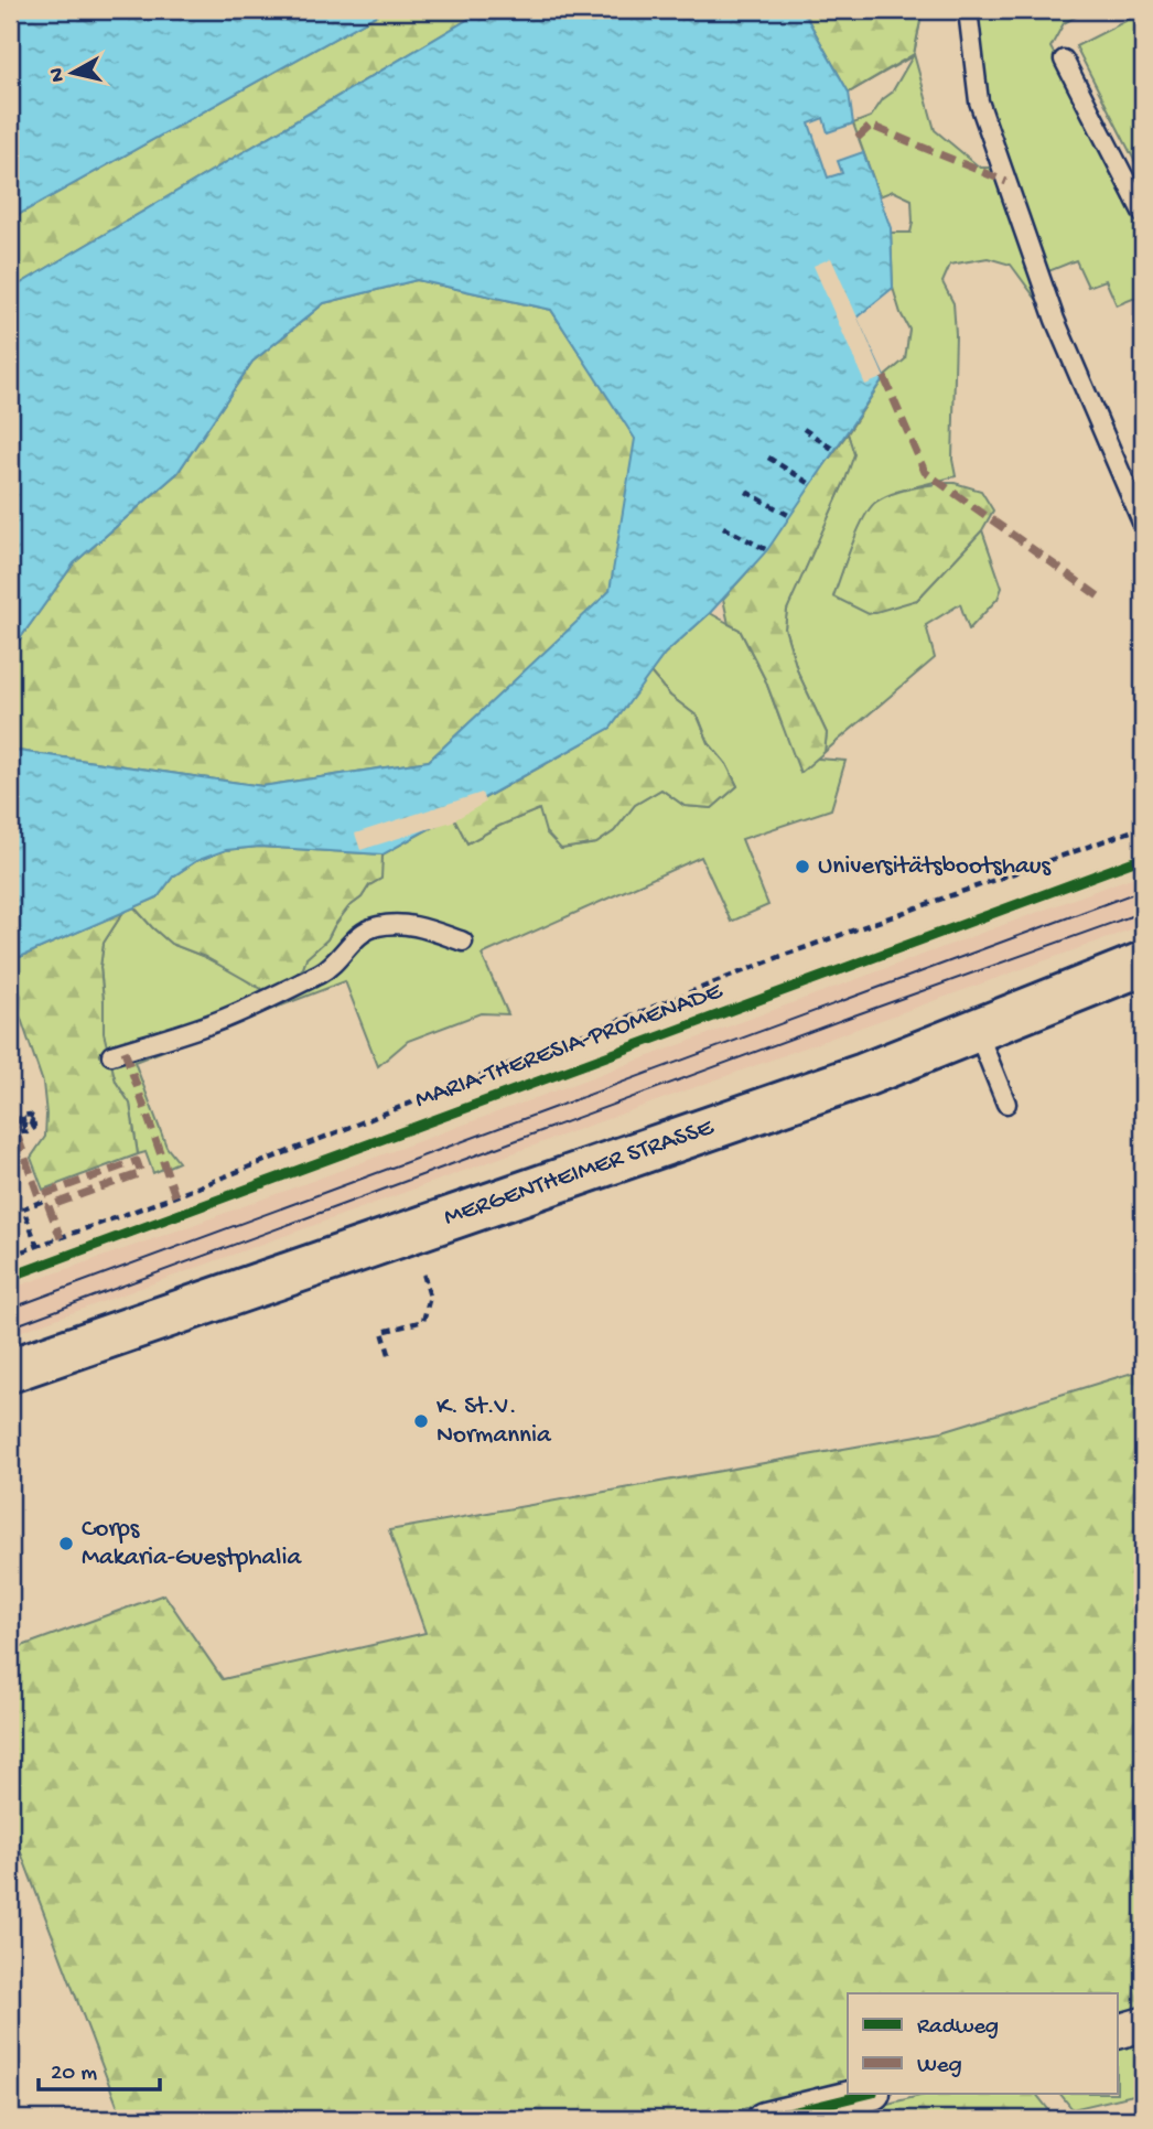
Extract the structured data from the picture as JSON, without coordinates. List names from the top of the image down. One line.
{"streets":{"main road":["MERGENTHEIMER STRASSE"],"cycle path":["MARIA-THERESIA-PROMENADE"]},"places":["Universitätsbootshaus","K. St.V. Normannia","Corps Makaria-Guestphalia"],"legend":["Radweg","Weg"],"scale_bar":"20 m","north":"left"}
